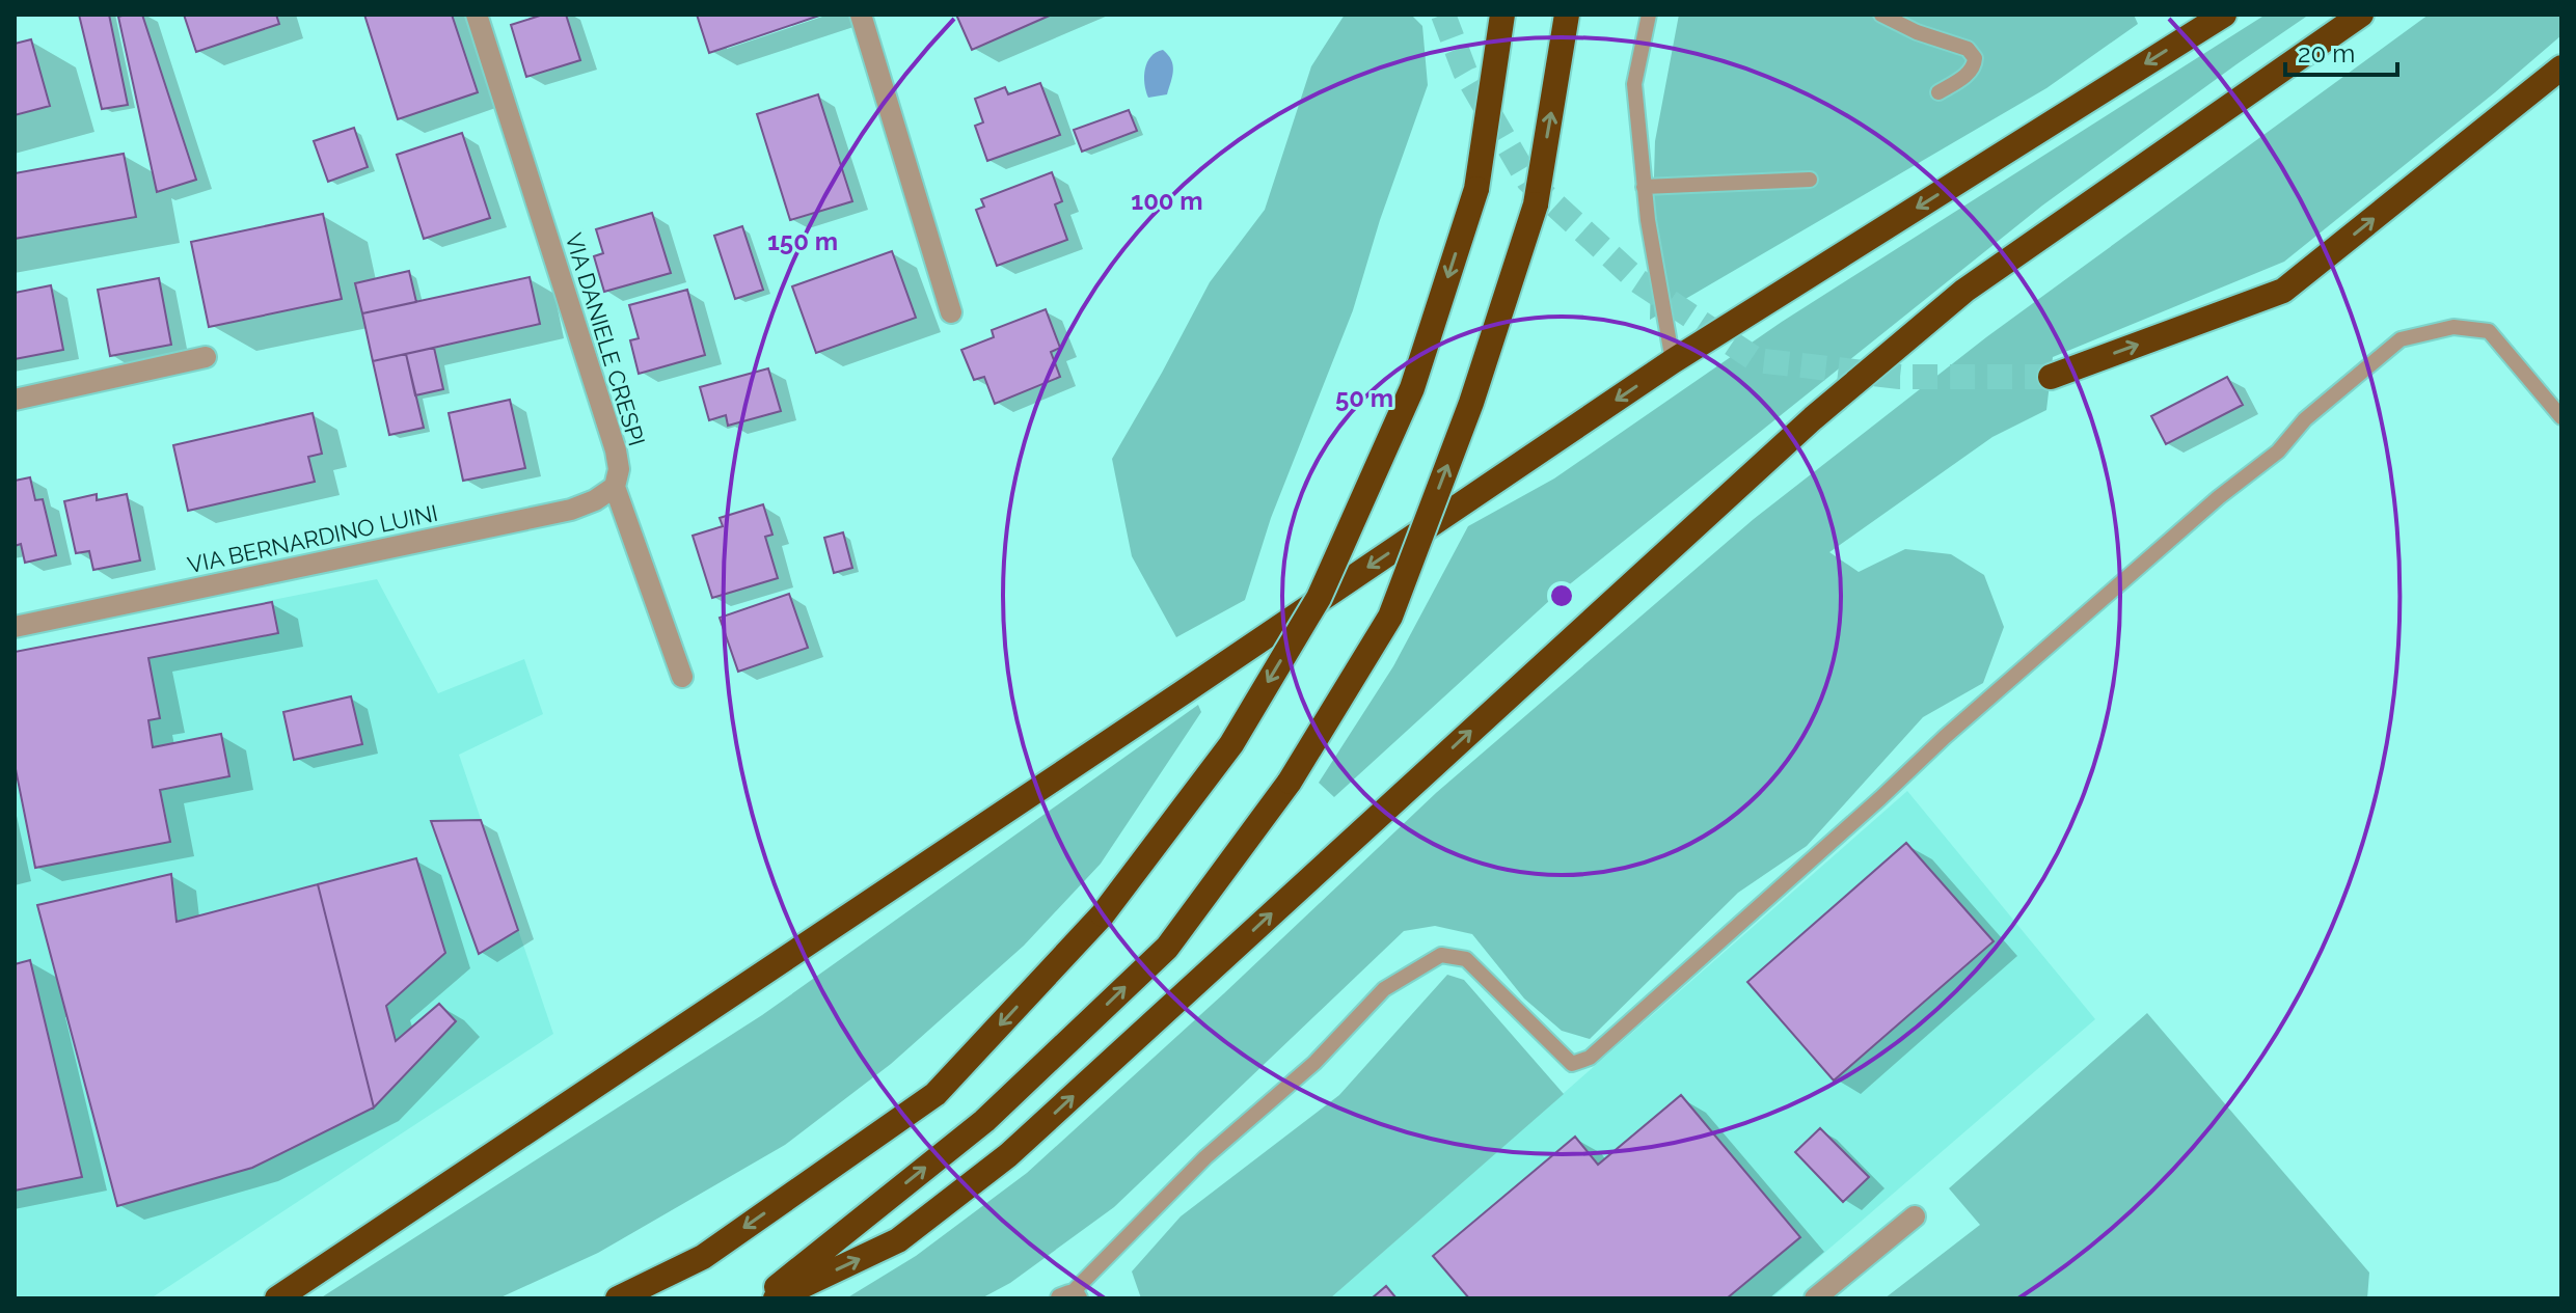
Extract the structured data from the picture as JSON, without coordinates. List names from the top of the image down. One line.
{"streets":{"street":["VIA DANIELE CRESPI","VIA BERNARDINO LUINI"]},"crossings":[["VIA DANIELE CRESPI","VIA BERNARDINO LUINI"]],"scale_bar":"20 m","rings":["100 m","150 m","50 m"]}
